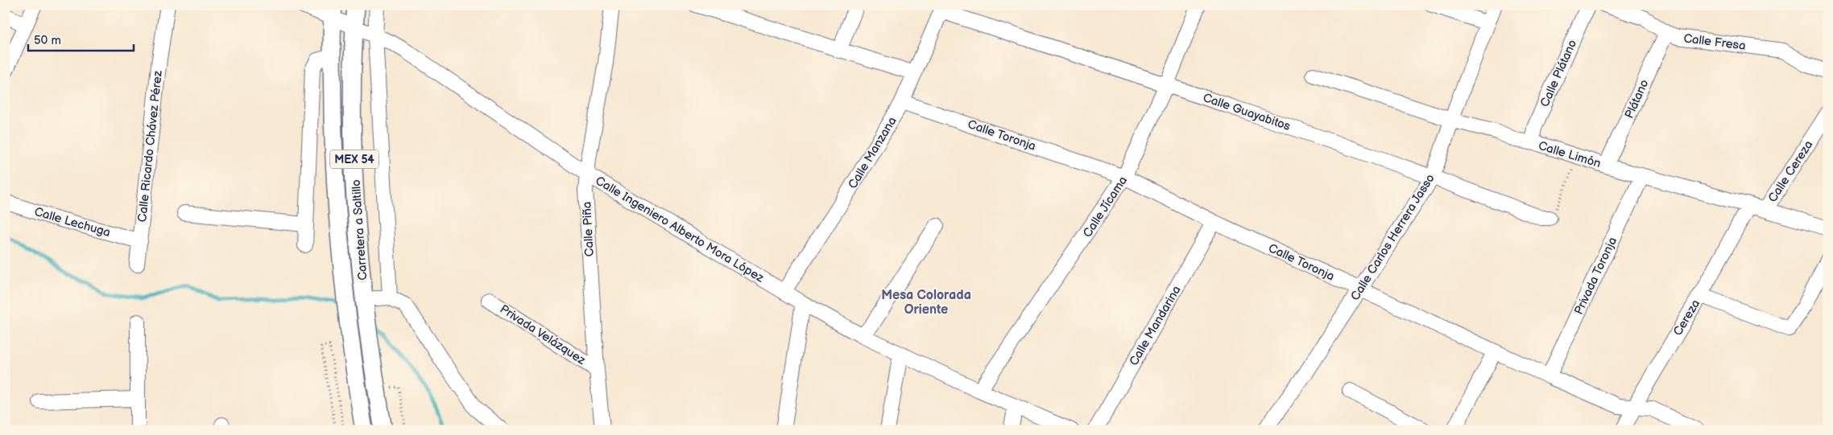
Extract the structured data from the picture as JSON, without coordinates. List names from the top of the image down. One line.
{"streets":{"main road":["MEX 54","Carretera a Saltillo"],"street":["Calle Fresa","Calle Plátano","Plátano","Calle Guayabitos","Calle Toronja","Calle Ricardo Chávez Pérez","Calle Manzana","Calle Limón","Calle Cereza","Calle Jícama","Calle Lechuga","Calle Piña","Calle Ingeniero Alberto Mora López","Calle Carlos Herrera Jasso","Privada Toronja","Cereza","Calle Mandarina","Privada Velázquez"]},"crossings":[["Calle Fresa","Plátano"],["Calle Plátano","Calle Limón"],["Plátano","Calle Limón"],["Calle Guayabitos","Calle Manzana"],["Calle Guayabitos","Calle Jícama"],["Calle Guayabitos","Calle Carlos Herrera Jasso"],["Calle Toronja","Calle Manzana"],["Calle Toronja","Calle Jícama"],["Calle Toronja","Calle Carlos Herrera Jasso"],["Calle Toronja","Privada Toronja"],["Calle Toronja","Cereza"],["Calle Toronja","Calle Mandarina"],["Calle Ricardo Chávez Pérez","Calle Lechuga"],["Calle Manzana","Calle Ingeniero Alberto Mora López"],["Calle Limón","Calle Cereza"],["Calle Limón","Calle Carlos Herrera Jasso"],["Calle Limón","Privada Toronja"],["Calle Limón","Cereza"],["Calle Jícama","Calle Ingeniero Alberto Mora López"],["Calle Piña","Calle Ingeniero Alberto Mora López"],["Calle Piña","Privada Velázquez"],["Calle Ingeniero Alberto Mora López","Carretera a Saltillo"]],"districts":["Mesa Colorada Oriente"],"scale_bar":"50 m"}
